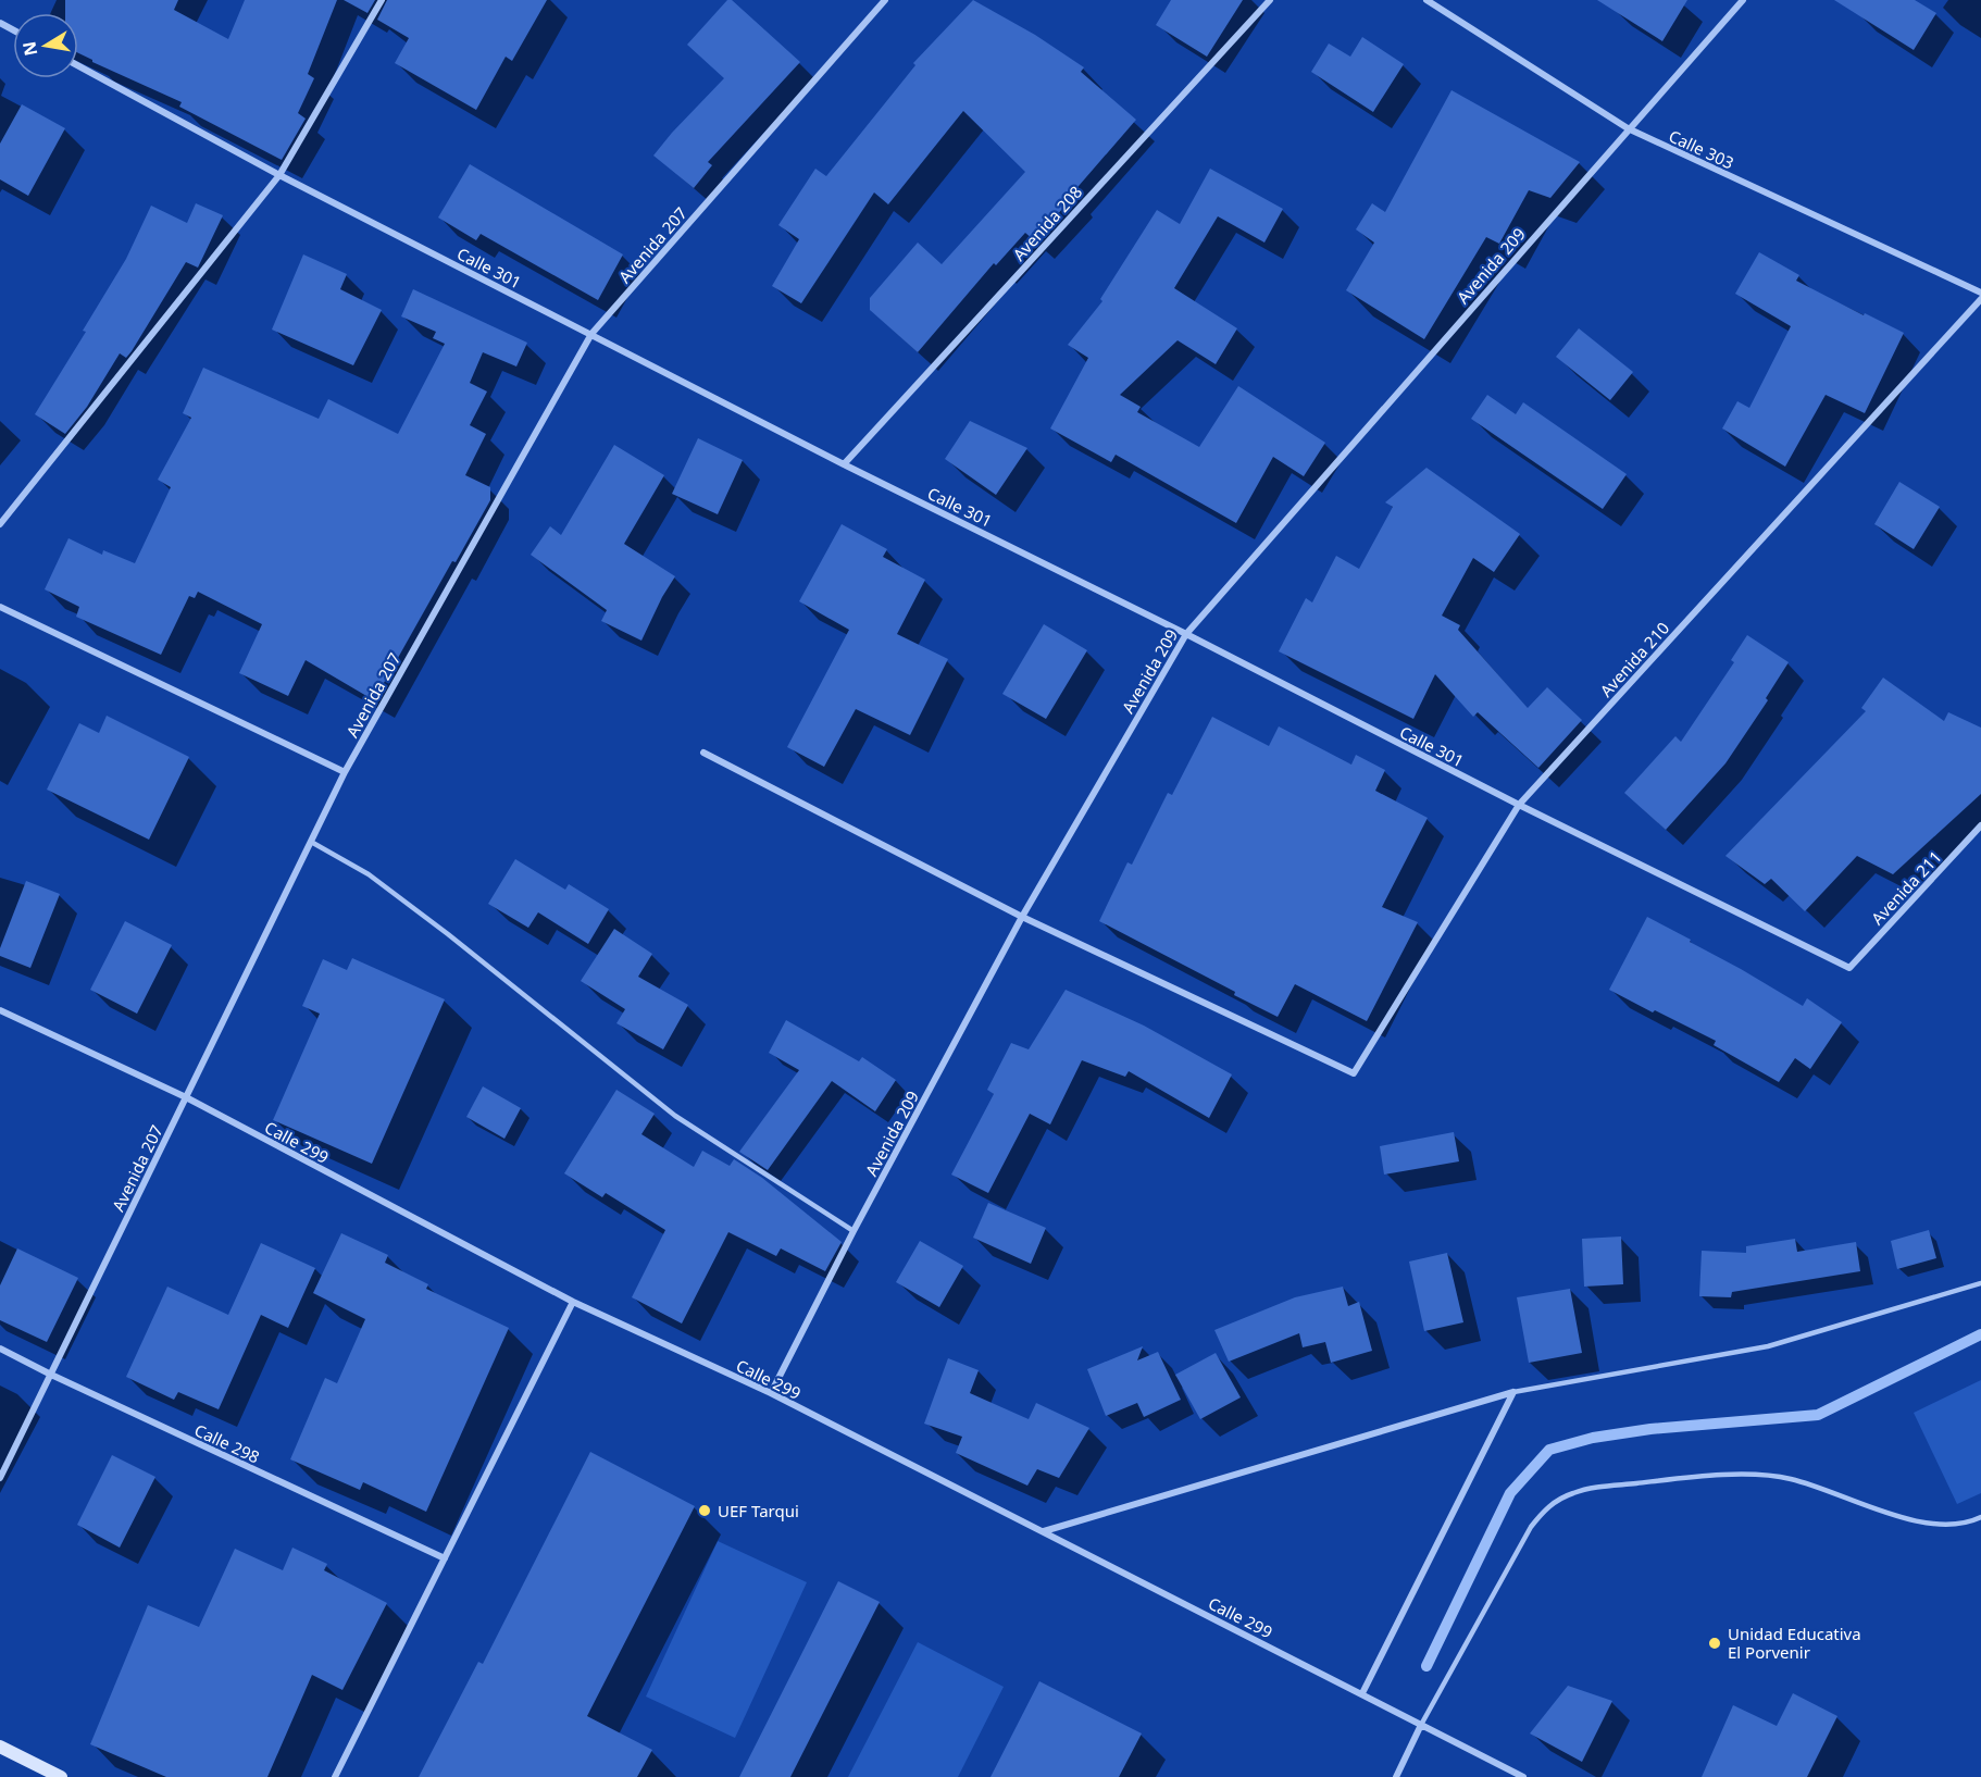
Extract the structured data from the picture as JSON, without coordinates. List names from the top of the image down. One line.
{"streets":{"street":["Calle 303","Avenida 208","Avenida 207","Avenida 209","Calle 301","Avenida 210","Avenida 211","Calle 299","Calle 298"]},"crossings":[["Calle 303","Avenida 209"],["Avenida 208","Calle 301"],["Avenida 207","Calle 301"],["Avenida 207","Calle 299"],["Avenida 207","Calle 298"],["Avenida 209","Calle 301"],["Avenida 209","Avenida 210"],["Avenida 209","Calle 299"],["Calle 301","Avenida 210"],["Calle 301","Avenida 211"]],"places":["UEF Tarqui","Unidad Educativa El Porvenir"],"north":"left"}
